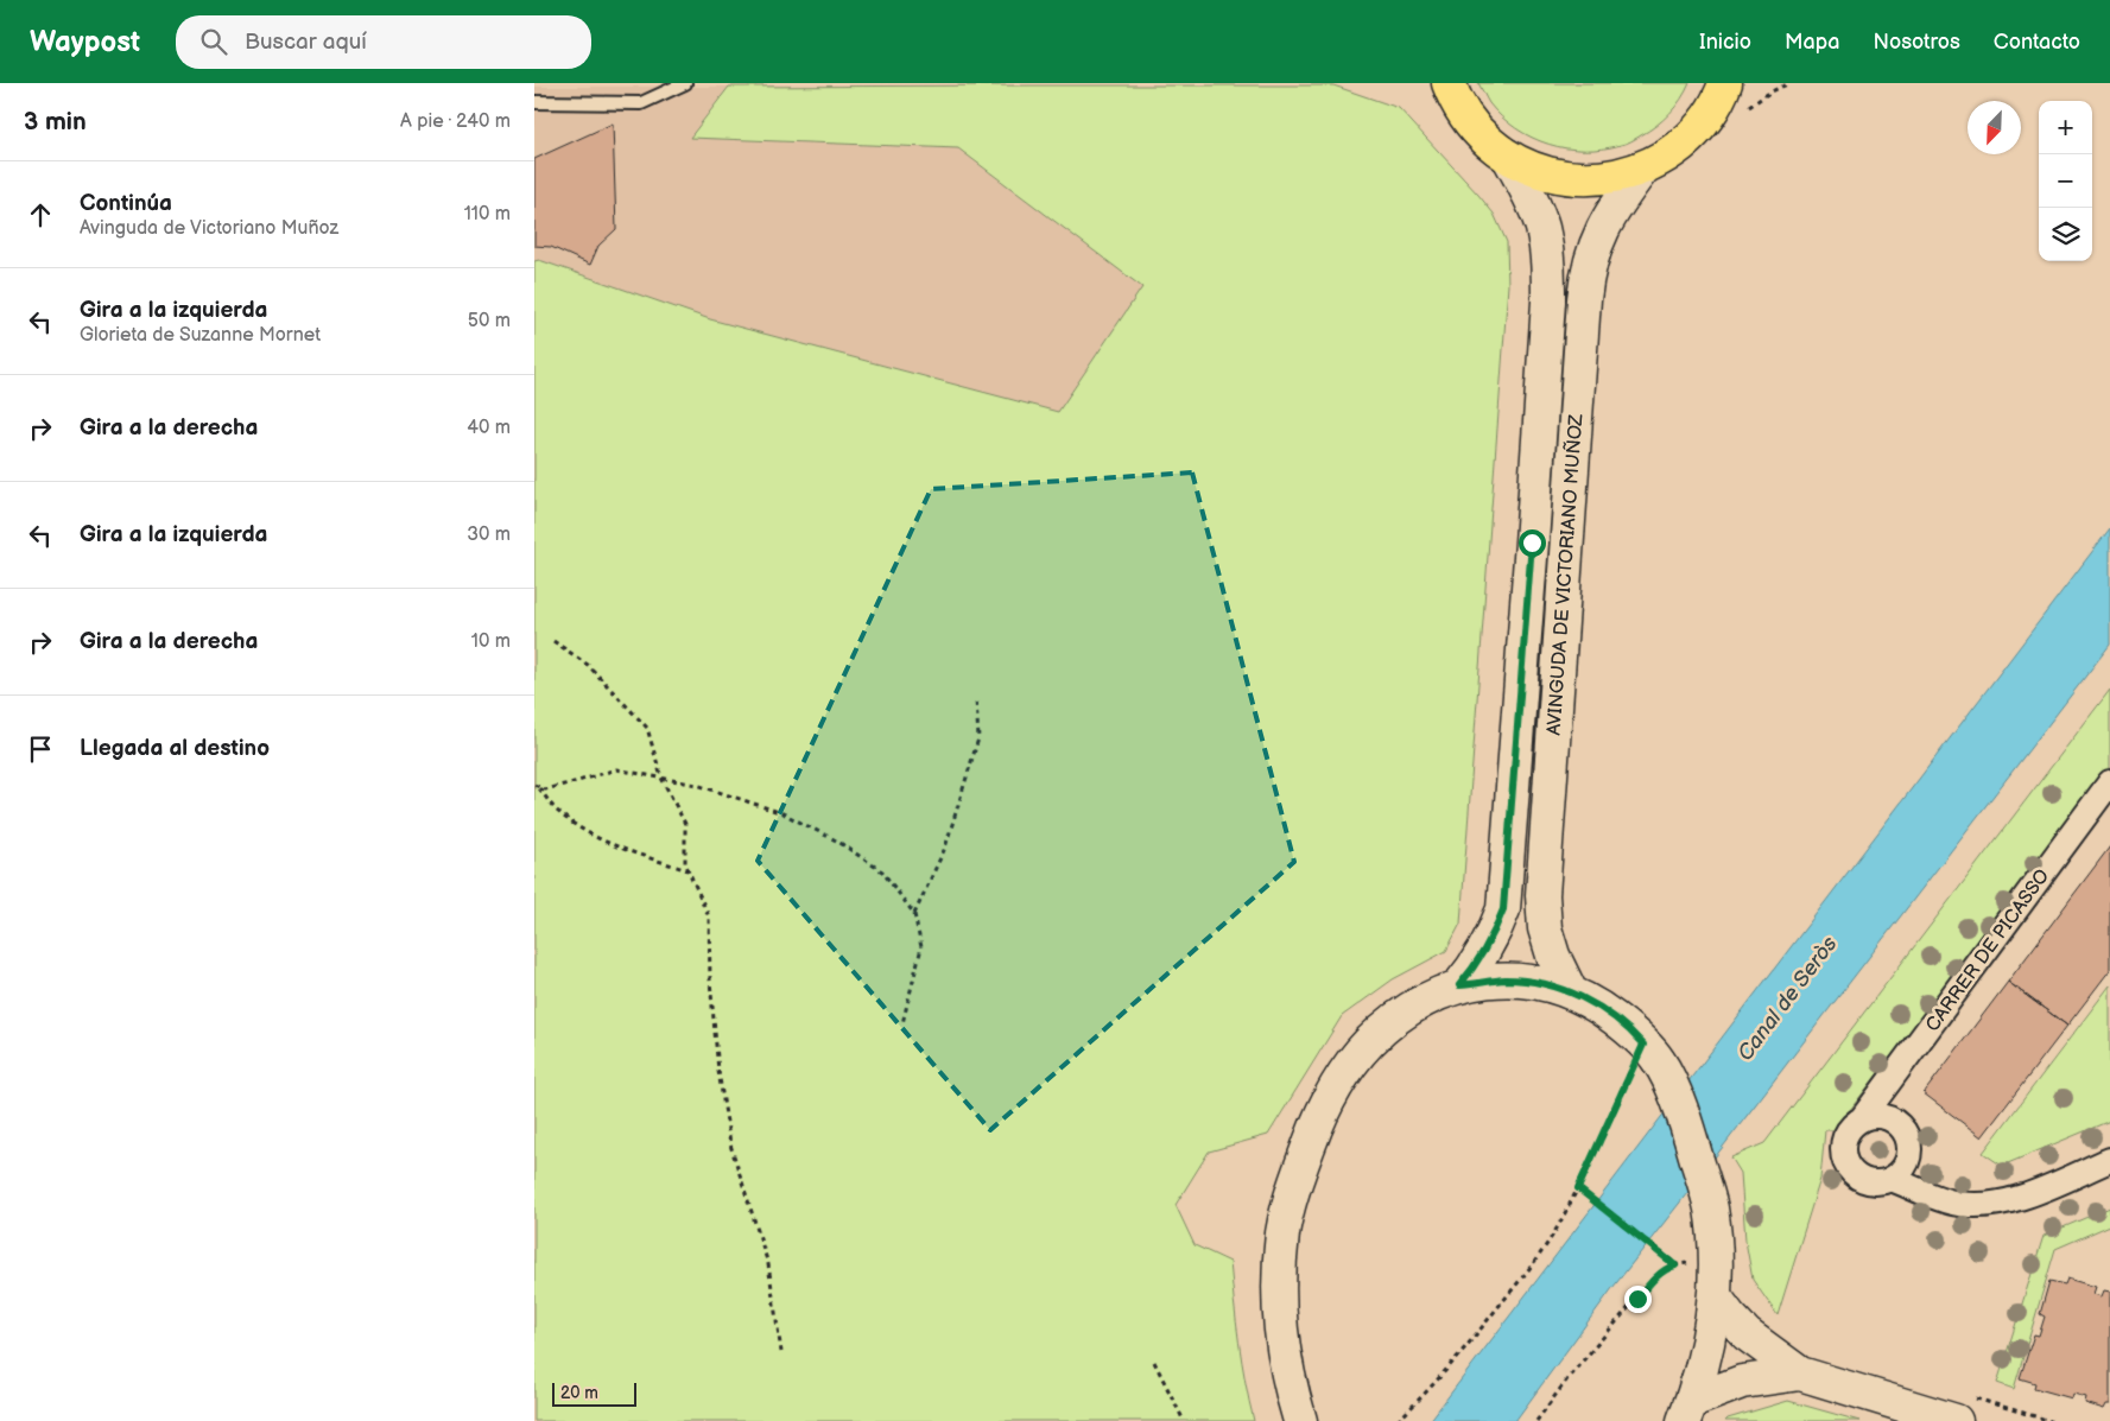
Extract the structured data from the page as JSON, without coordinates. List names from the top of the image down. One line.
{"streets":{"main road":["AVINGUDA DE VICTORIANO MUÑOZ"],"street":["CARRER DE PICASSO"]},"water":["Canal de Seròs"],"scale_bar":"20 m","north":"bottom left","page":{"header":"Waypost","search":"Buscar aquí","nav":["Inicio","Mapa","Nosotros","Contacto"],"heading":["3 min","A pie · 240 m"],"map_buttons":["+","−"],"list":[["Continúa","Avinguda de Victoriano Muñoz","110 m"],["Gira a la izquierda","Glorieta de Suzanne Mornet","50 m"],["Gira a la derecha","40 m"],["Gira a la izquierda","30 m"],["Gira a la derecha","10 m"],"Llegada al destino"],"scale":"20 m"}}
